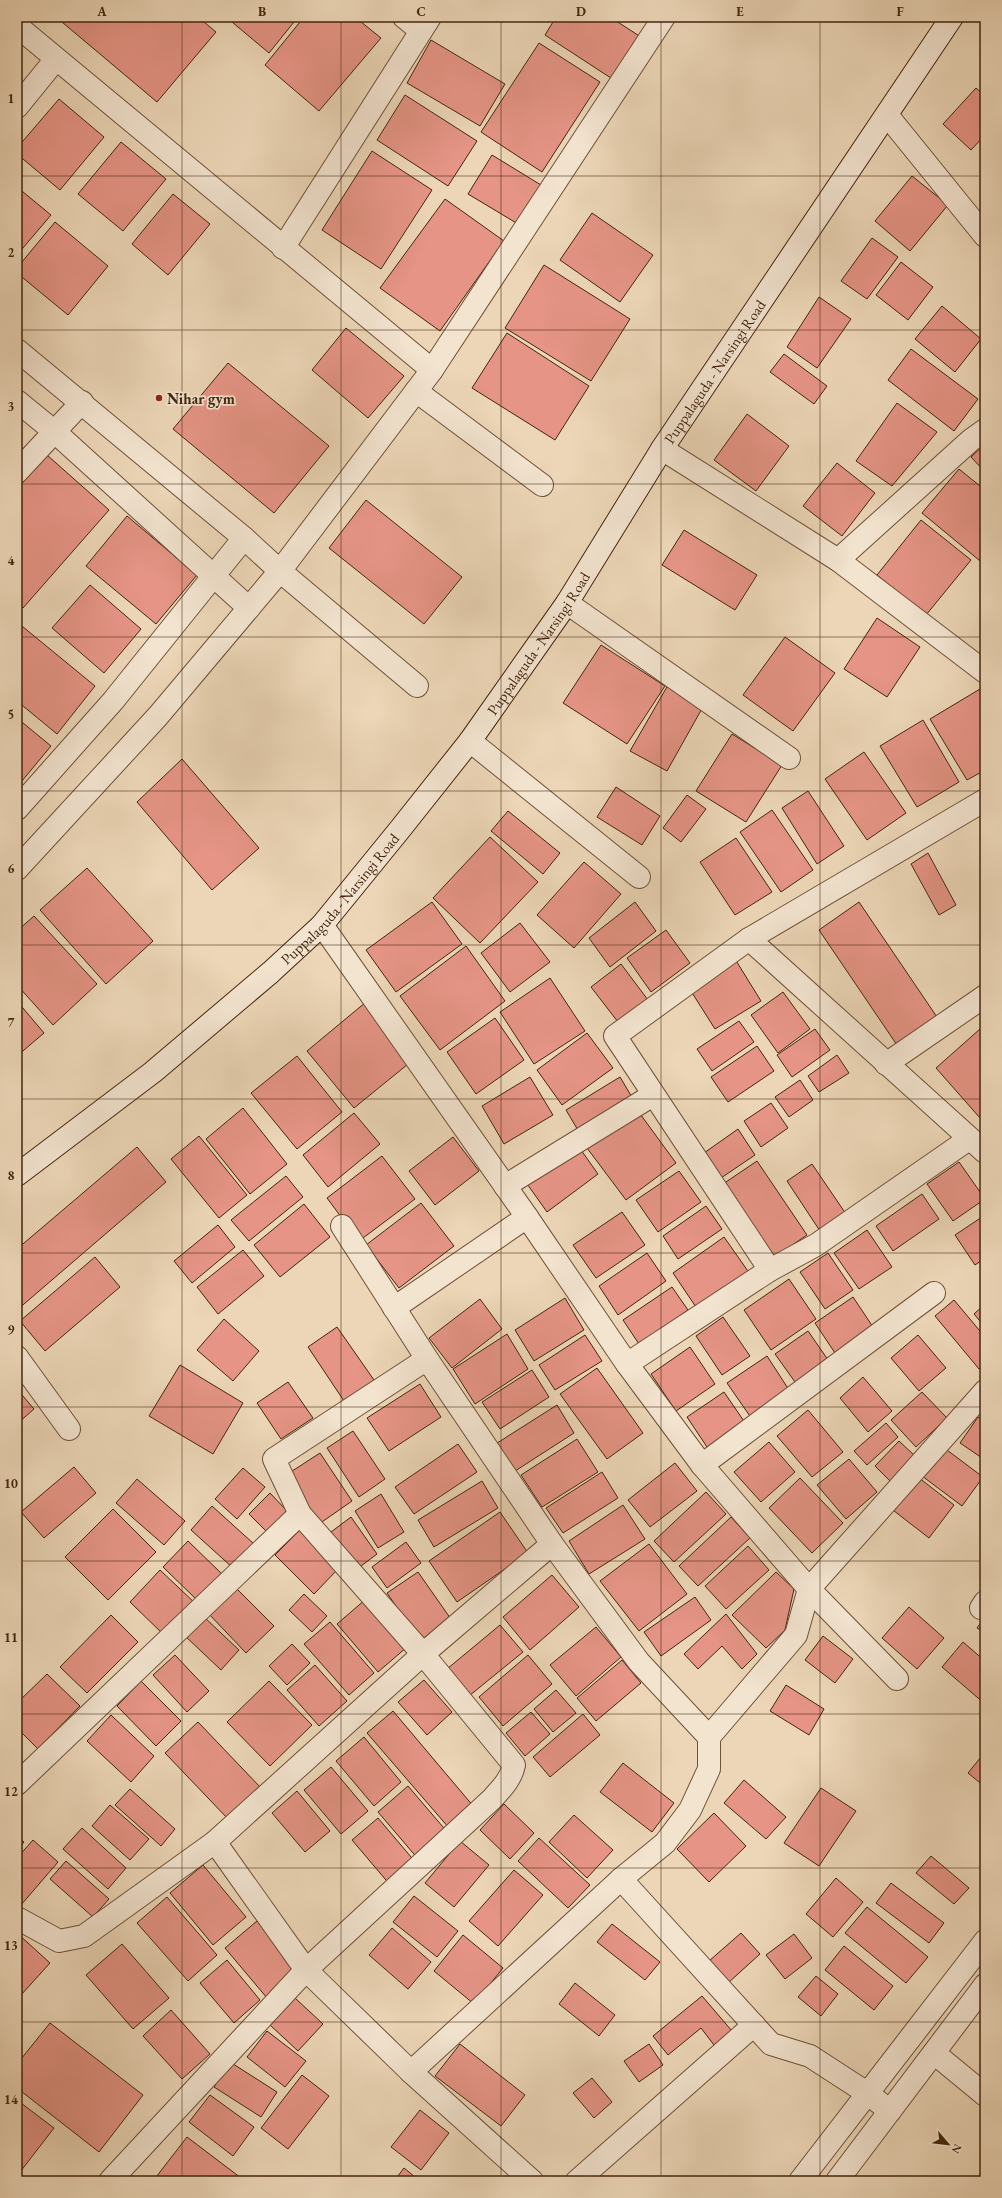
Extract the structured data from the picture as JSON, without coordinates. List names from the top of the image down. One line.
{"streets":{"street":["Puppalaguda - Narsingi Road"]},"places":["Nihar gym"],"north":"bottom right","grid":{"columns":["A","B","C","D","E","F"],"rows":["1","2","3","4","5","6","7","8","9","10","11","12","13","14"]}}
